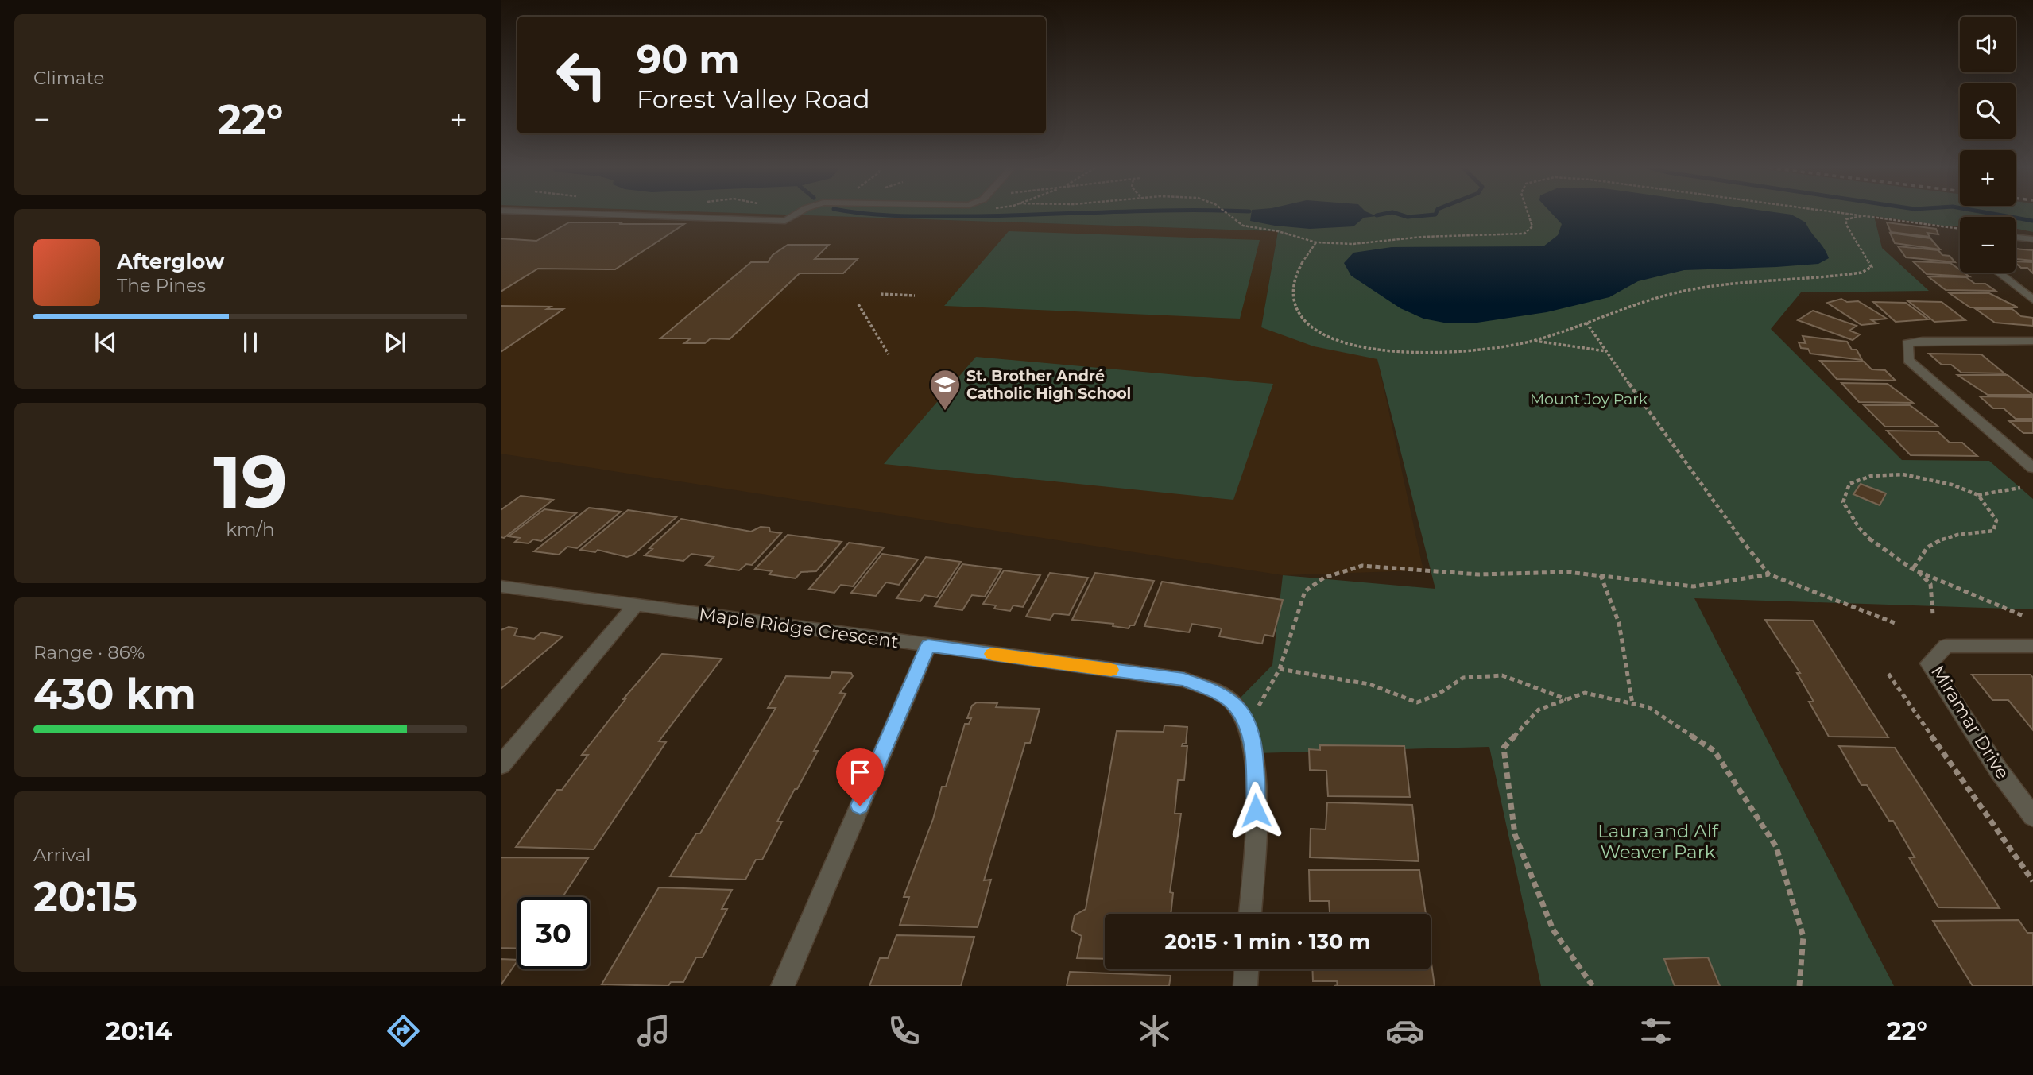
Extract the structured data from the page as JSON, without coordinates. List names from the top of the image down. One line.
{"streets":{"street":["Maple Ridge Crescent","Miramar Drive"]},"parks":["Mount Joy Park","Laura and Alf Weaver Park"],"places":{"school or university":["St. Brother André Catholic High School"]},"page":{"tile":["Climate",["19","km/h"],["Range · 86%","430 km"],["Arrival","20:15"]],"map_buttons":["+","−"],"turn":["90 m","Forest Valley Road"],"heat":["−","22°","+"],"song":["Afterglow","The Pines"],"limit":"30","trip":"20:15 · 1 min · 130 m","tabs":["20:14","22°"]}}
